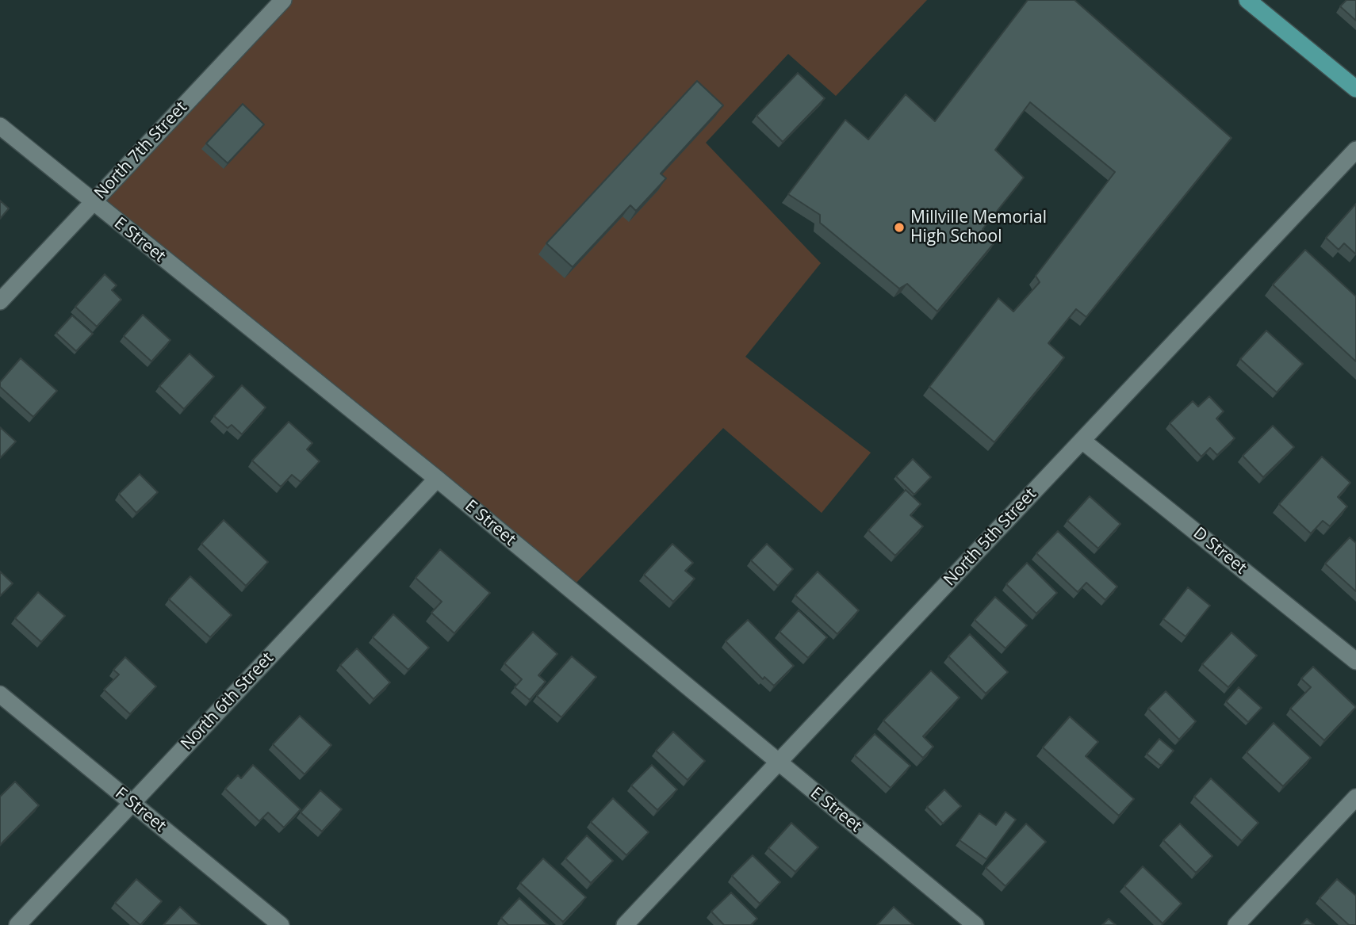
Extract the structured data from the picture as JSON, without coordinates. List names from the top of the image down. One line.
{"streets":{"street":["North 7th Street","E Street","North 5th Street","D Street","North 6th Street","F Street"]},"crossings":[["North 7th Street","E Street"],["E Street","North 5th Street"],["E Street","North 6th Street"],["North 5th Street","D Street"],["North 6th Street","F Street"]],"places":["Millville Memorial High School"]}
